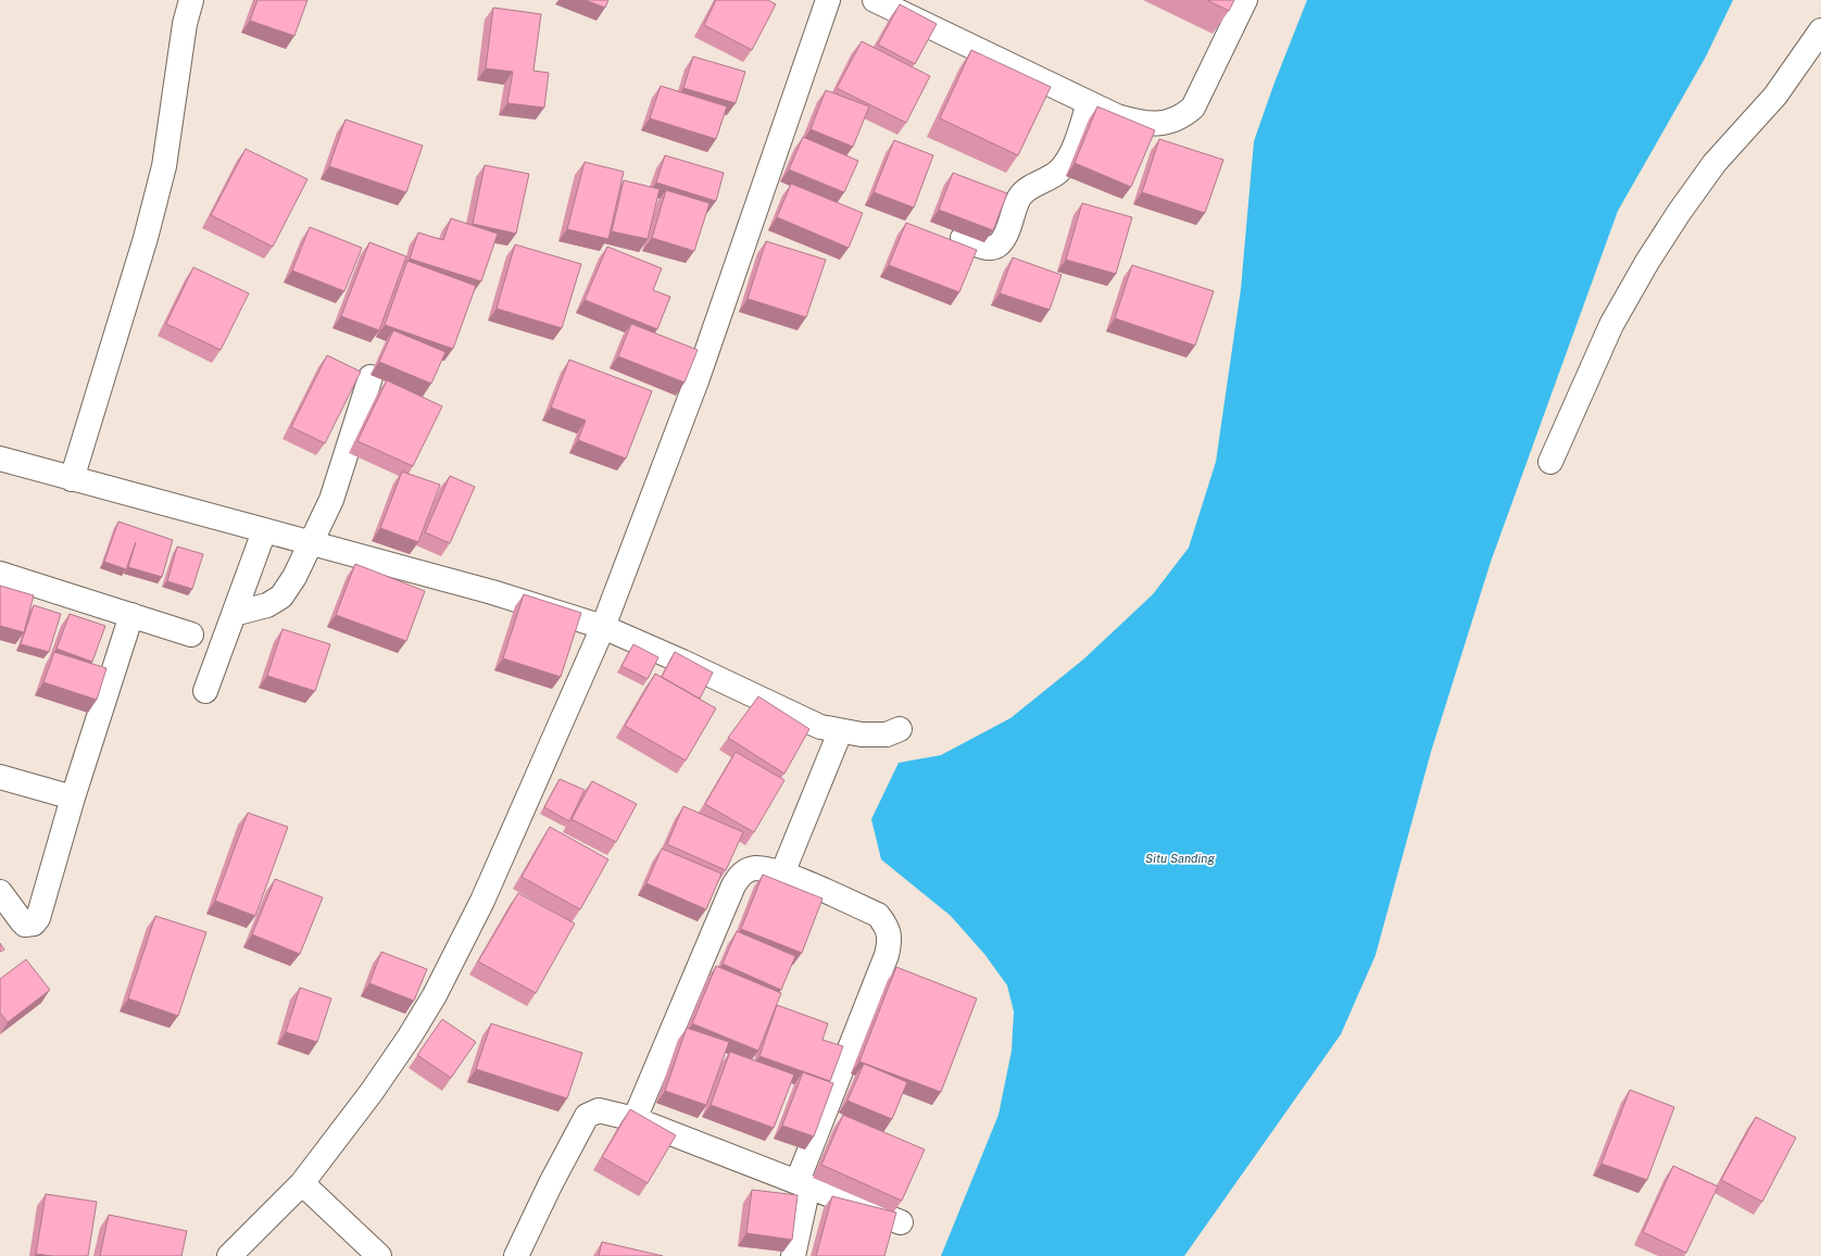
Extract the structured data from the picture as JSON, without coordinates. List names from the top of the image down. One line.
{"water":["Situ Sanding"]}
